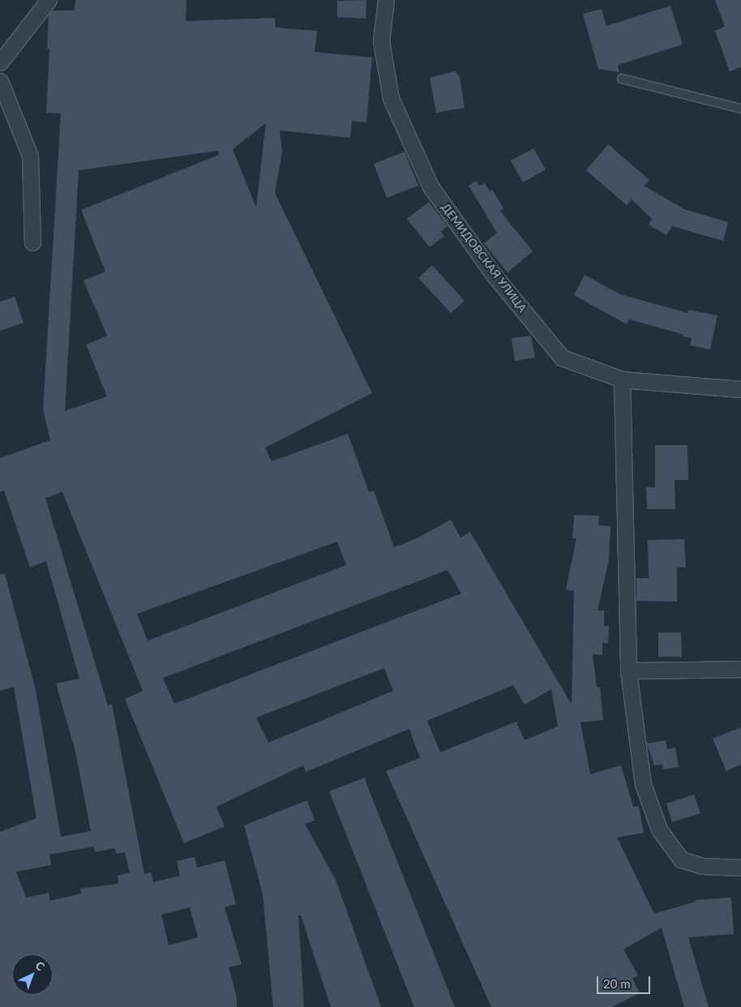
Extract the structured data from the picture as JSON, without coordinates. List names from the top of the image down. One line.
{"streets":{"street":["ДЕМИДОВСКАЯ УЛИЦА"]},"scale_bar":"20 m","north":"top right"}
